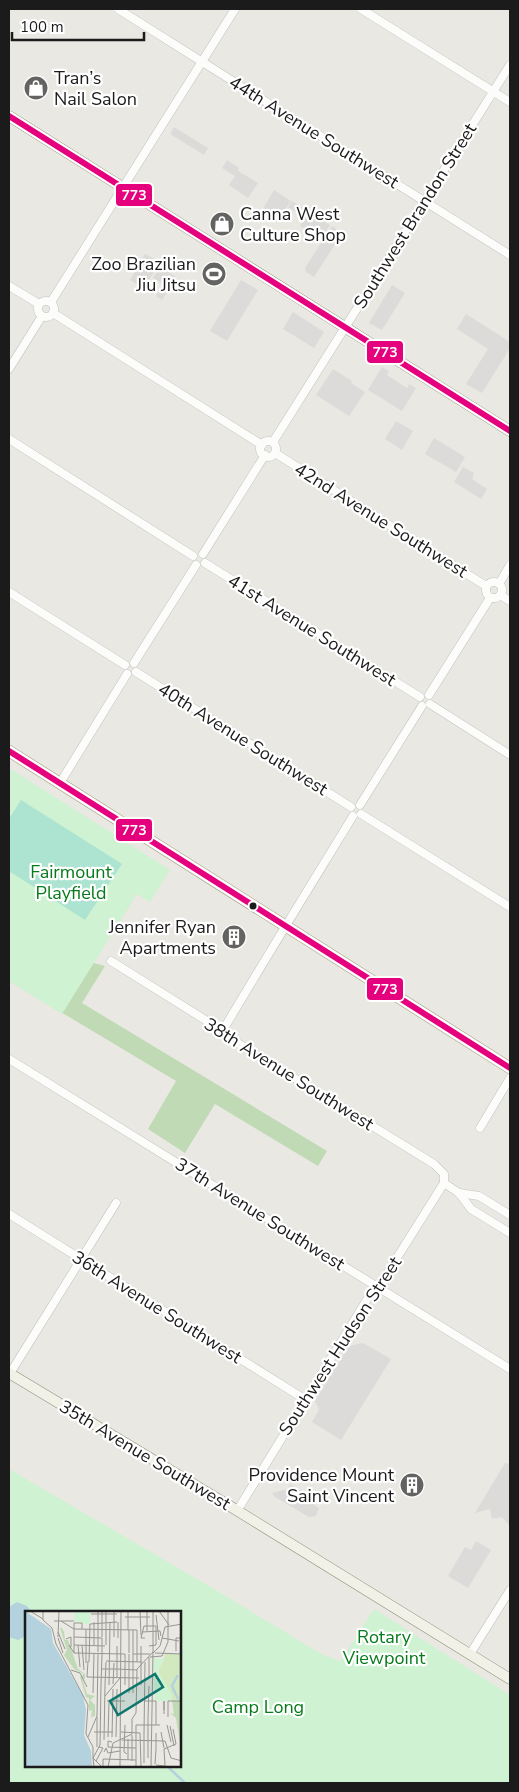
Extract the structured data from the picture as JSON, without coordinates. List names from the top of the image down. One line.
{"streets":{"main road":["35th Avenue Southwest"],"street":["44th Avenue Southwest","Southwest Brandon Street","42nd Avenue Southwest","41st Avenue Southwest","40th Avenue Southwest","38th Avenue Southwest","37th Avenue Southwest","36th Avenue Southwest","Southwest Hudson Street"]},"crossings":[["44th Avenue Southwest","Southwest Brandon Street"],["Southwest Brandon Street","42nd Avenue Southwest"],["38th Avenue Southwest","Southwest Hudson Street"],["37th Avenue Southwest","Southwest Hudson Street"],["36th Avenue Southwest","Southwest Hudson Street"],["Southwest Hudson Street","35th Avenue Southwest"]],"parks":["Fairmount Playfield","Rotary Viewpoint","Camp Long"],"places":{"shop":["Tran’s Nail Salon","Canna West Culture Shop"],"sports":["Zoo Brazilian Jiu Jitsu"],"building":["Jennifer Ryan Apartments","Providence Mount Saint Vincent"]},"lines":["transit line 773"],"scale_bar":"100 m"}
